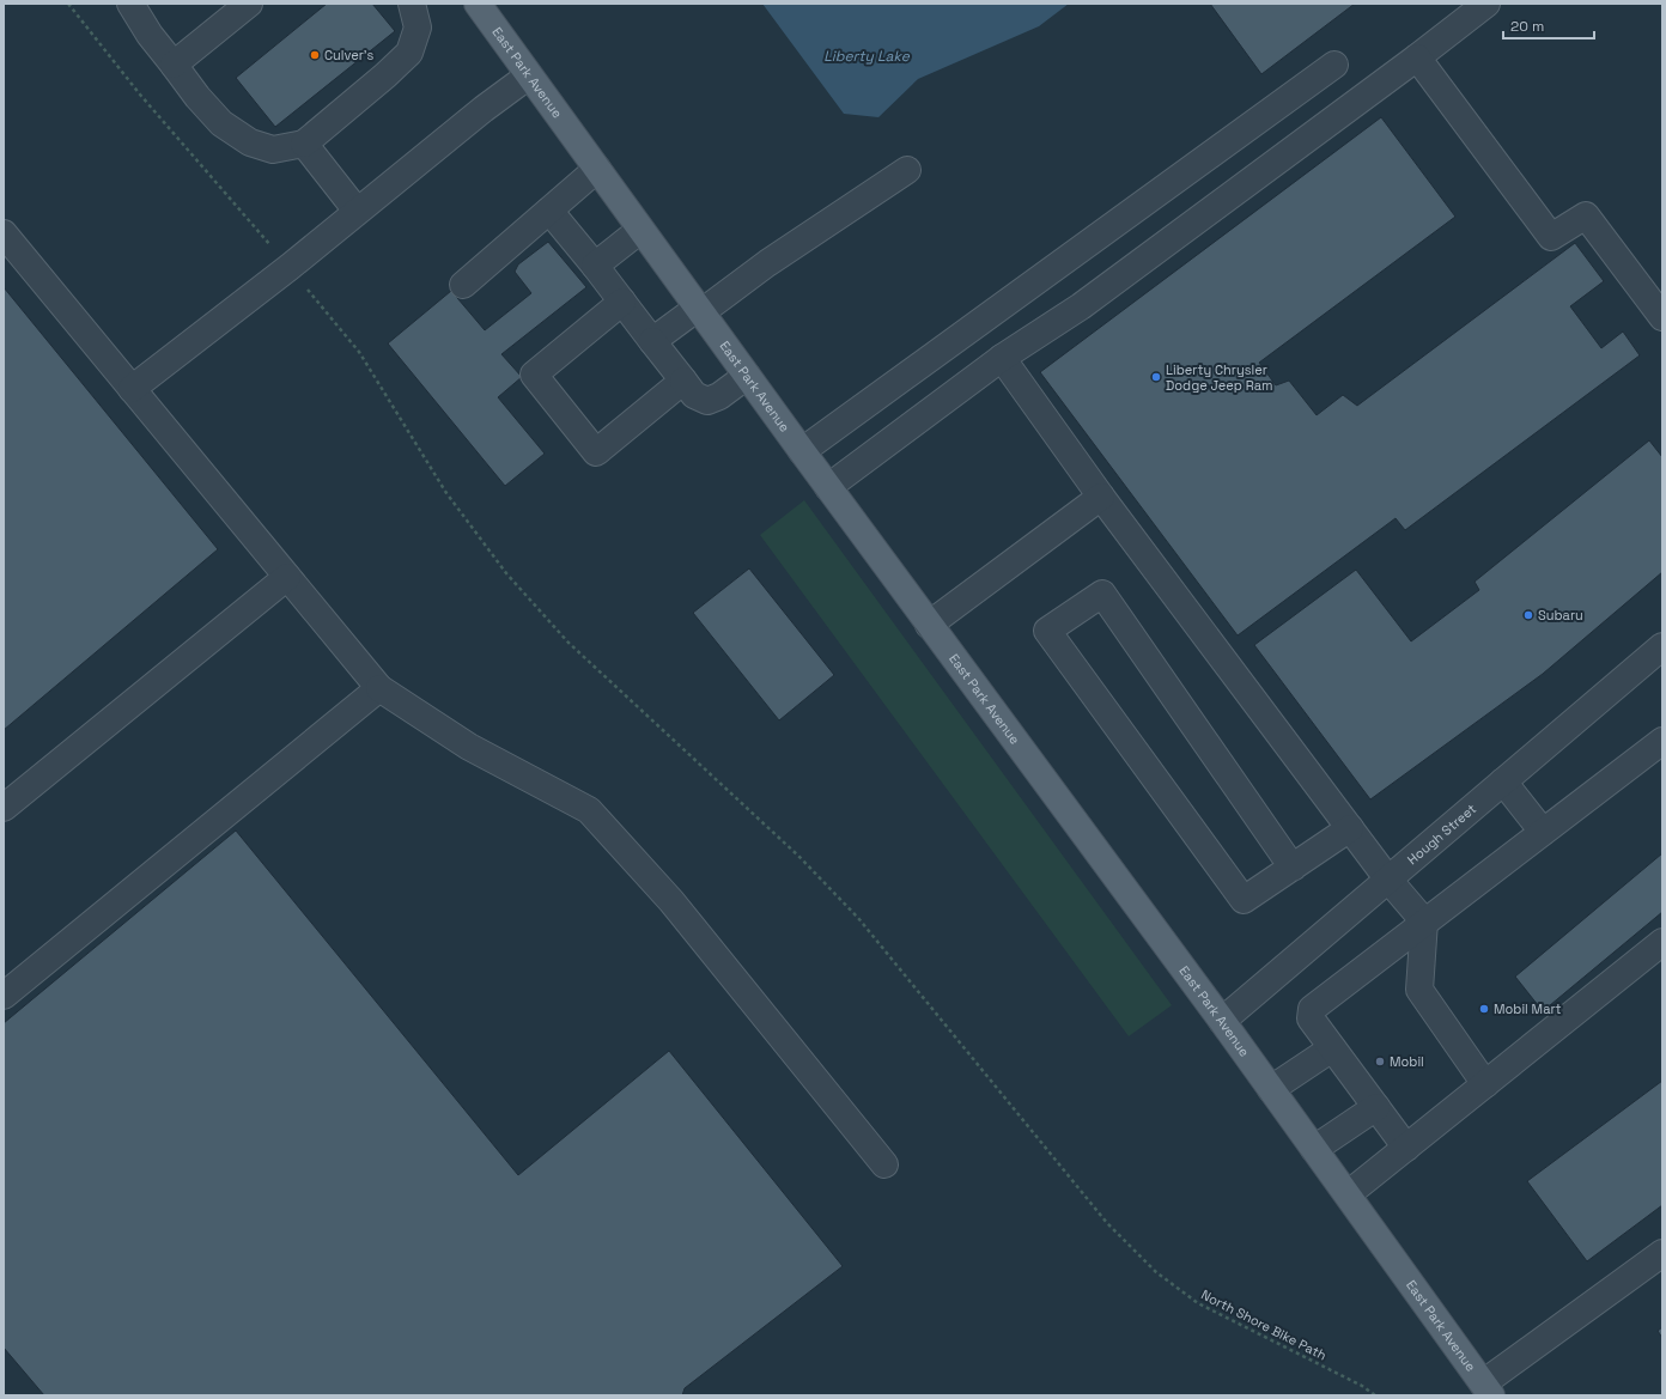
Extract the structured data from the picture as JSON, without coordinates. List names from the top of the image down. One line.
{"streets":{"main road":["East Park Avenue"],"street":["Hough Street"],"path":["North Shore Bike Path"]},"crossings":[["East Park Avenue","Hough Street"]],"water":["Liberty Lake"],"places":["Culver's","Liberty Chrysler Dodge Jeep Ram","Subaru","Mobil Mart","Mobil"],"scale_bar":"20 m"}
